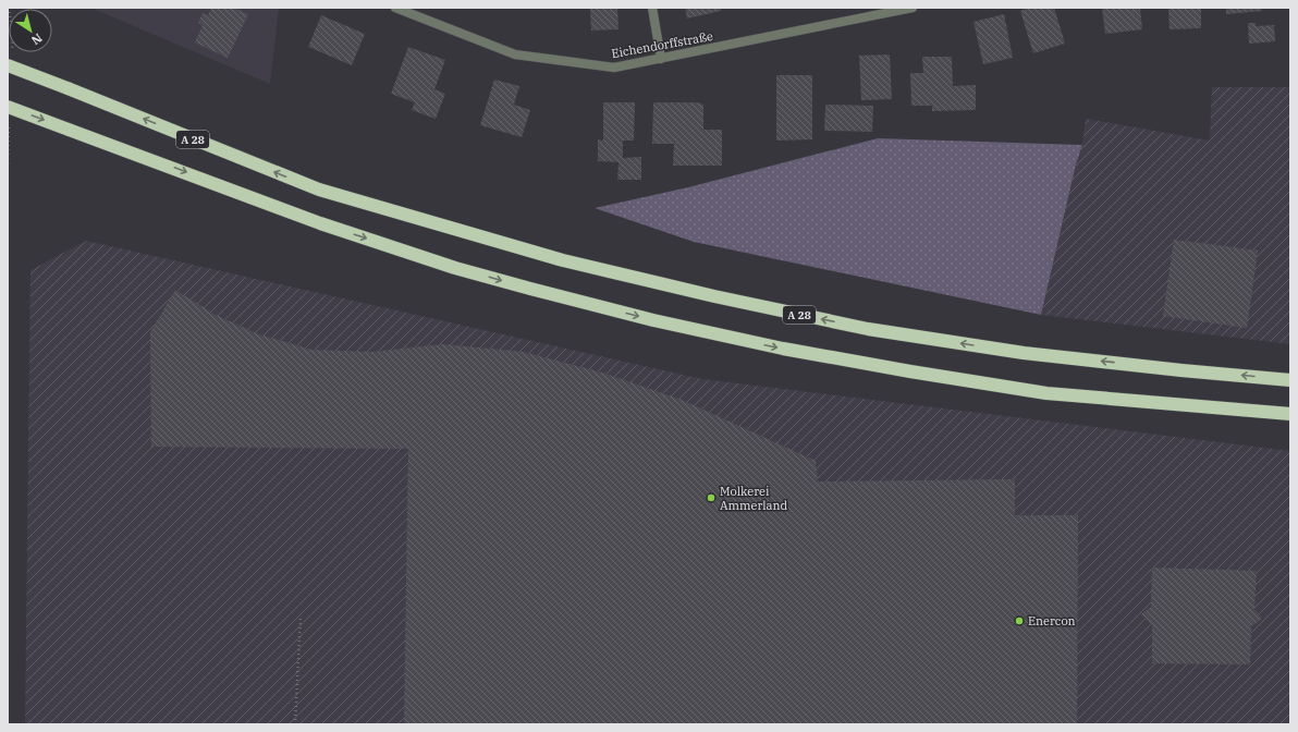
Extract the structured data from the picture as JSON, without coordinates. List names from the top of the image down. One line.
{"streets":{"highway":["A 28"],"street":["Eichendorffstraße"]},"places":["Molkerei Ammerland","Enercon"],"north":"bottom right"}
